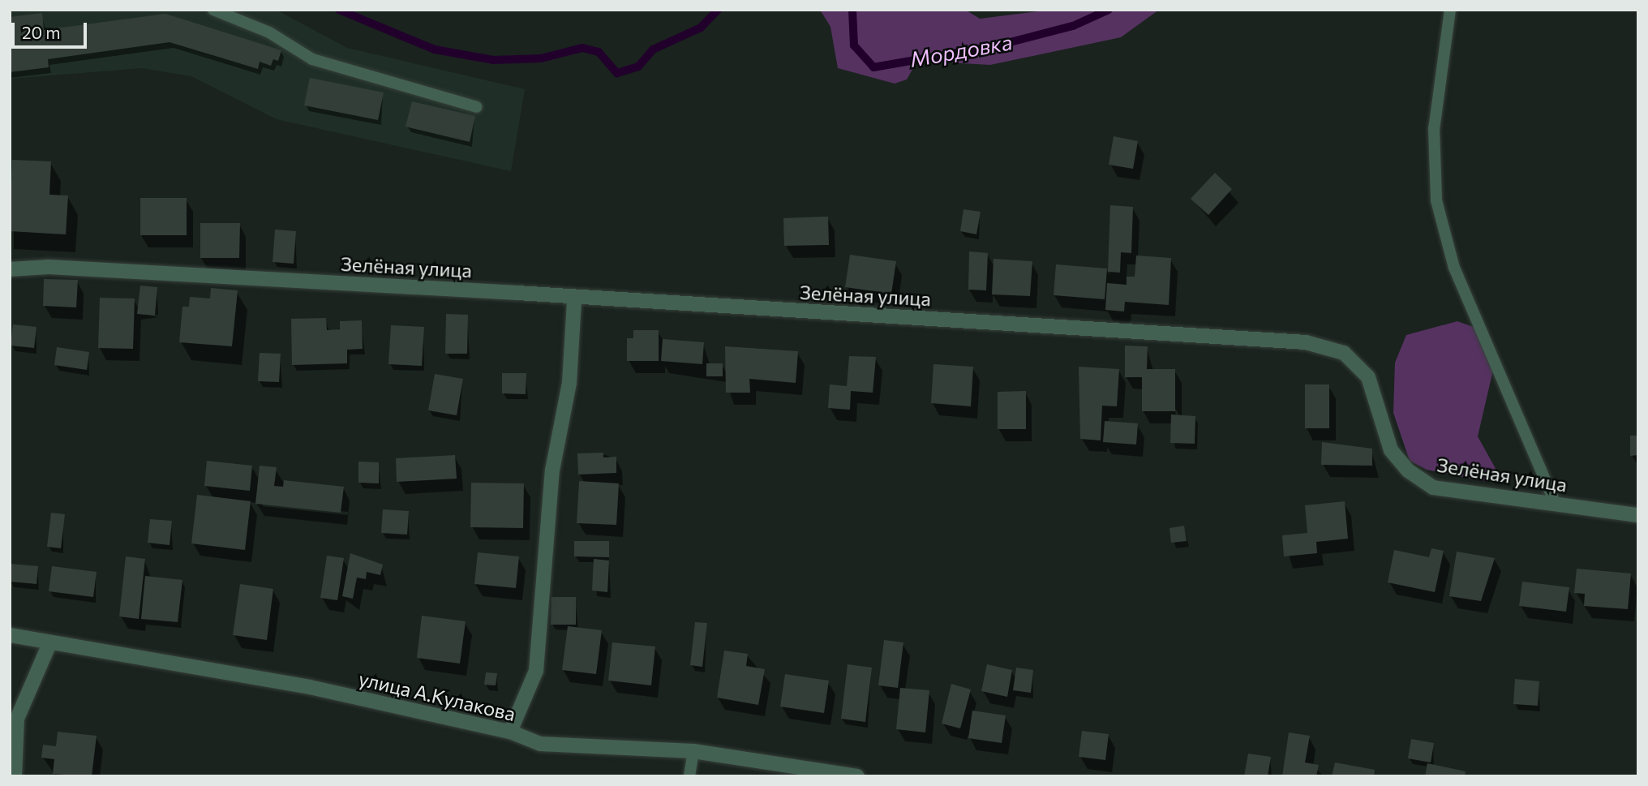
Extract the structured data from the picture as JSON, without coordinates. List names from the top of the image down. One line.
{"streets":{"street":["Зелёная улица","улица А.Кулакова"]},"water":["Мордовка"],"scale_bar":"20 m"}
